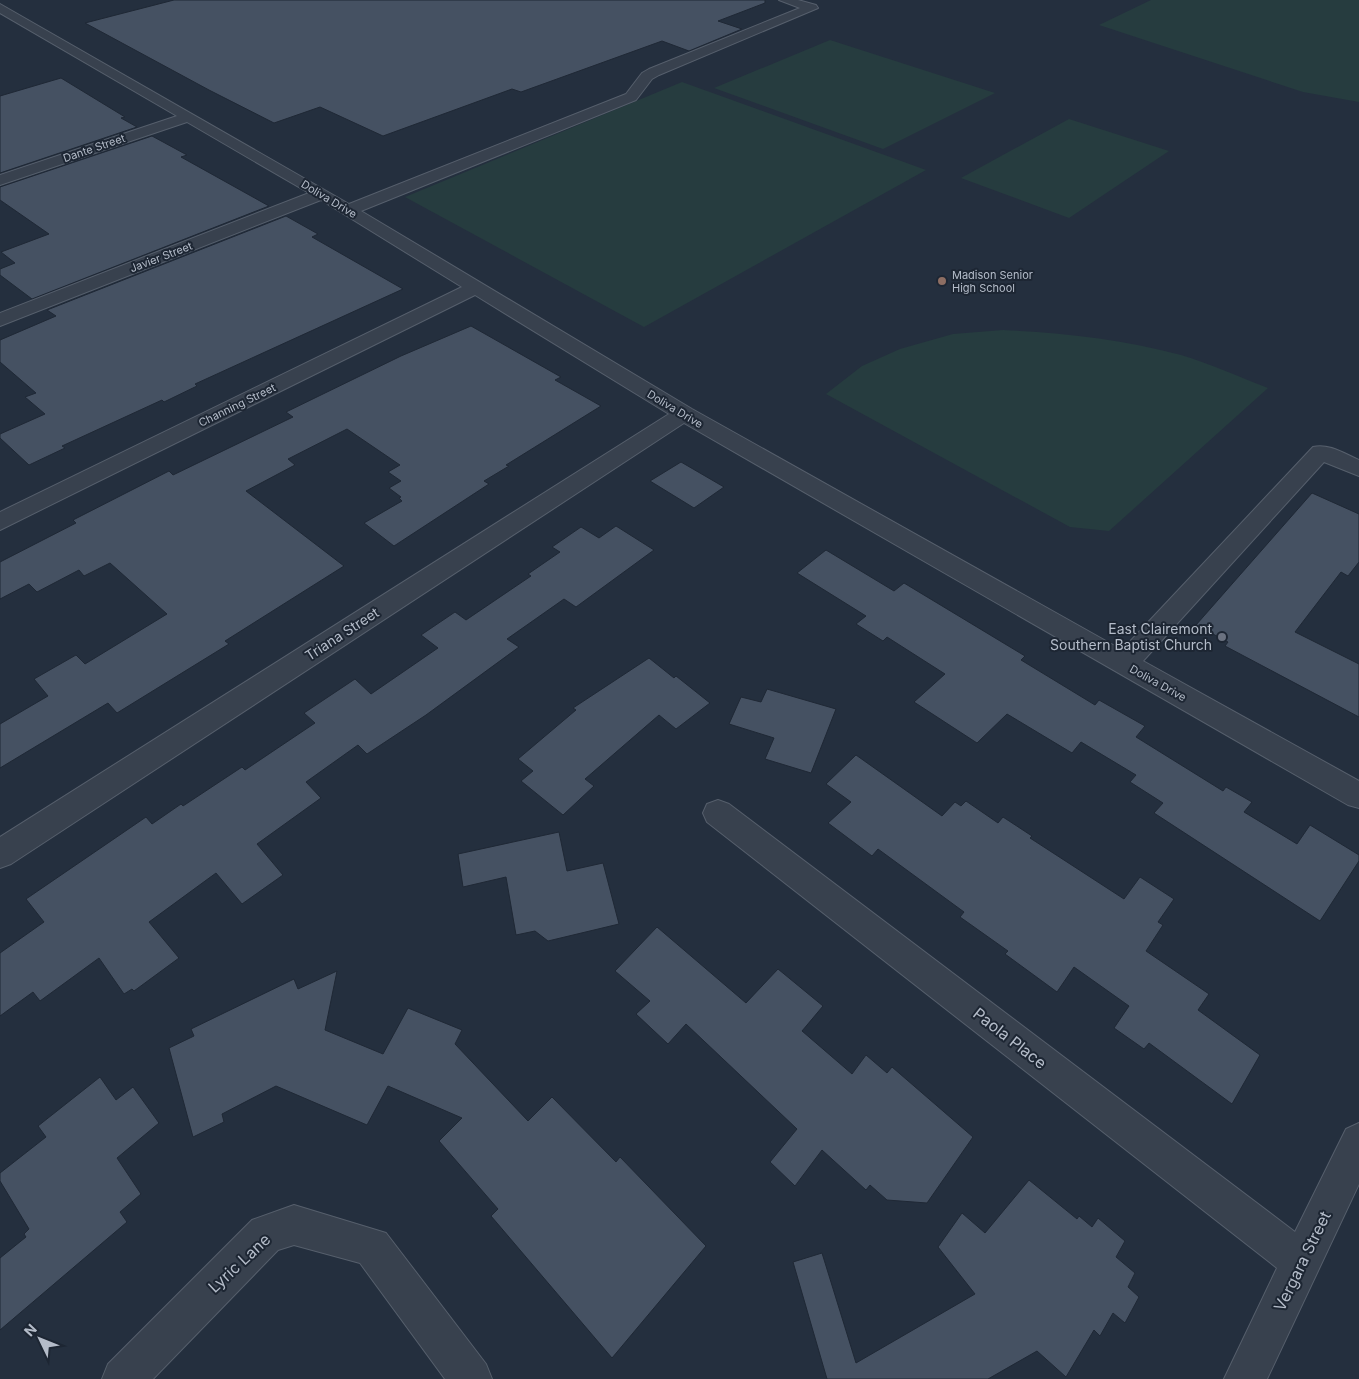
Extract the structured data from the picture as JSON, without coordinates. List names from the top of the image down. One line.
{"streets":{"street":["Dante Street","Doliva Drive","Javier Street","Channing Street","Triana Street","Paola Place","Vergara Street","Lyric Lane"]},"crossings":[["Dante Street","Doliva Drive"],["Doliva Drive","Javier Street"],["Doliva Drive","Channing Street"],["Doliva Drive","Triana Street"],["Paola Place","Vergara Street"]],"places":["Madison Senior High School","East Clairemont Southern Baptist Church"],"north":"top left"}
